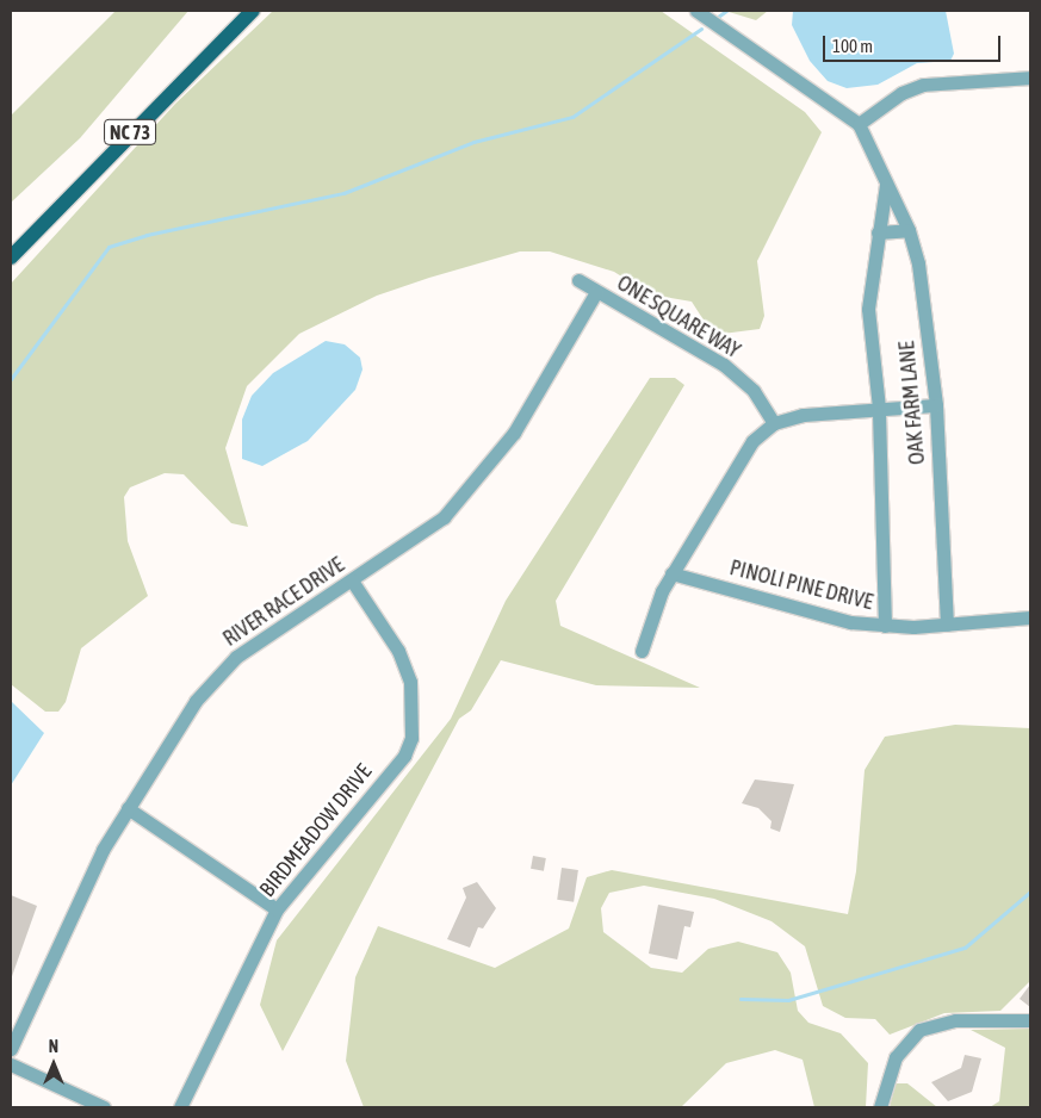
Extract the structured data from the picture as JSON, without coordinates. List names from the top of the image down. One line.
{"streets":{"main road":["NC 73"],"street":["ONE SQUARE WAY","OAK FARM LANE","PINOLI PINE DRIVE","RIVER RACE DRIVE","BIRDMEADOW DRIVE"]},"crossings":[["ONE SQUARE WAY","RIVER RACE DRIVE"],["OAK FARM LANE","PINOLI PINE DRIVE"],["RIVER RACE DRIVE","BIRDMEADOW DRIVE"]],"scale_bar":"100 m","north":"top"}
